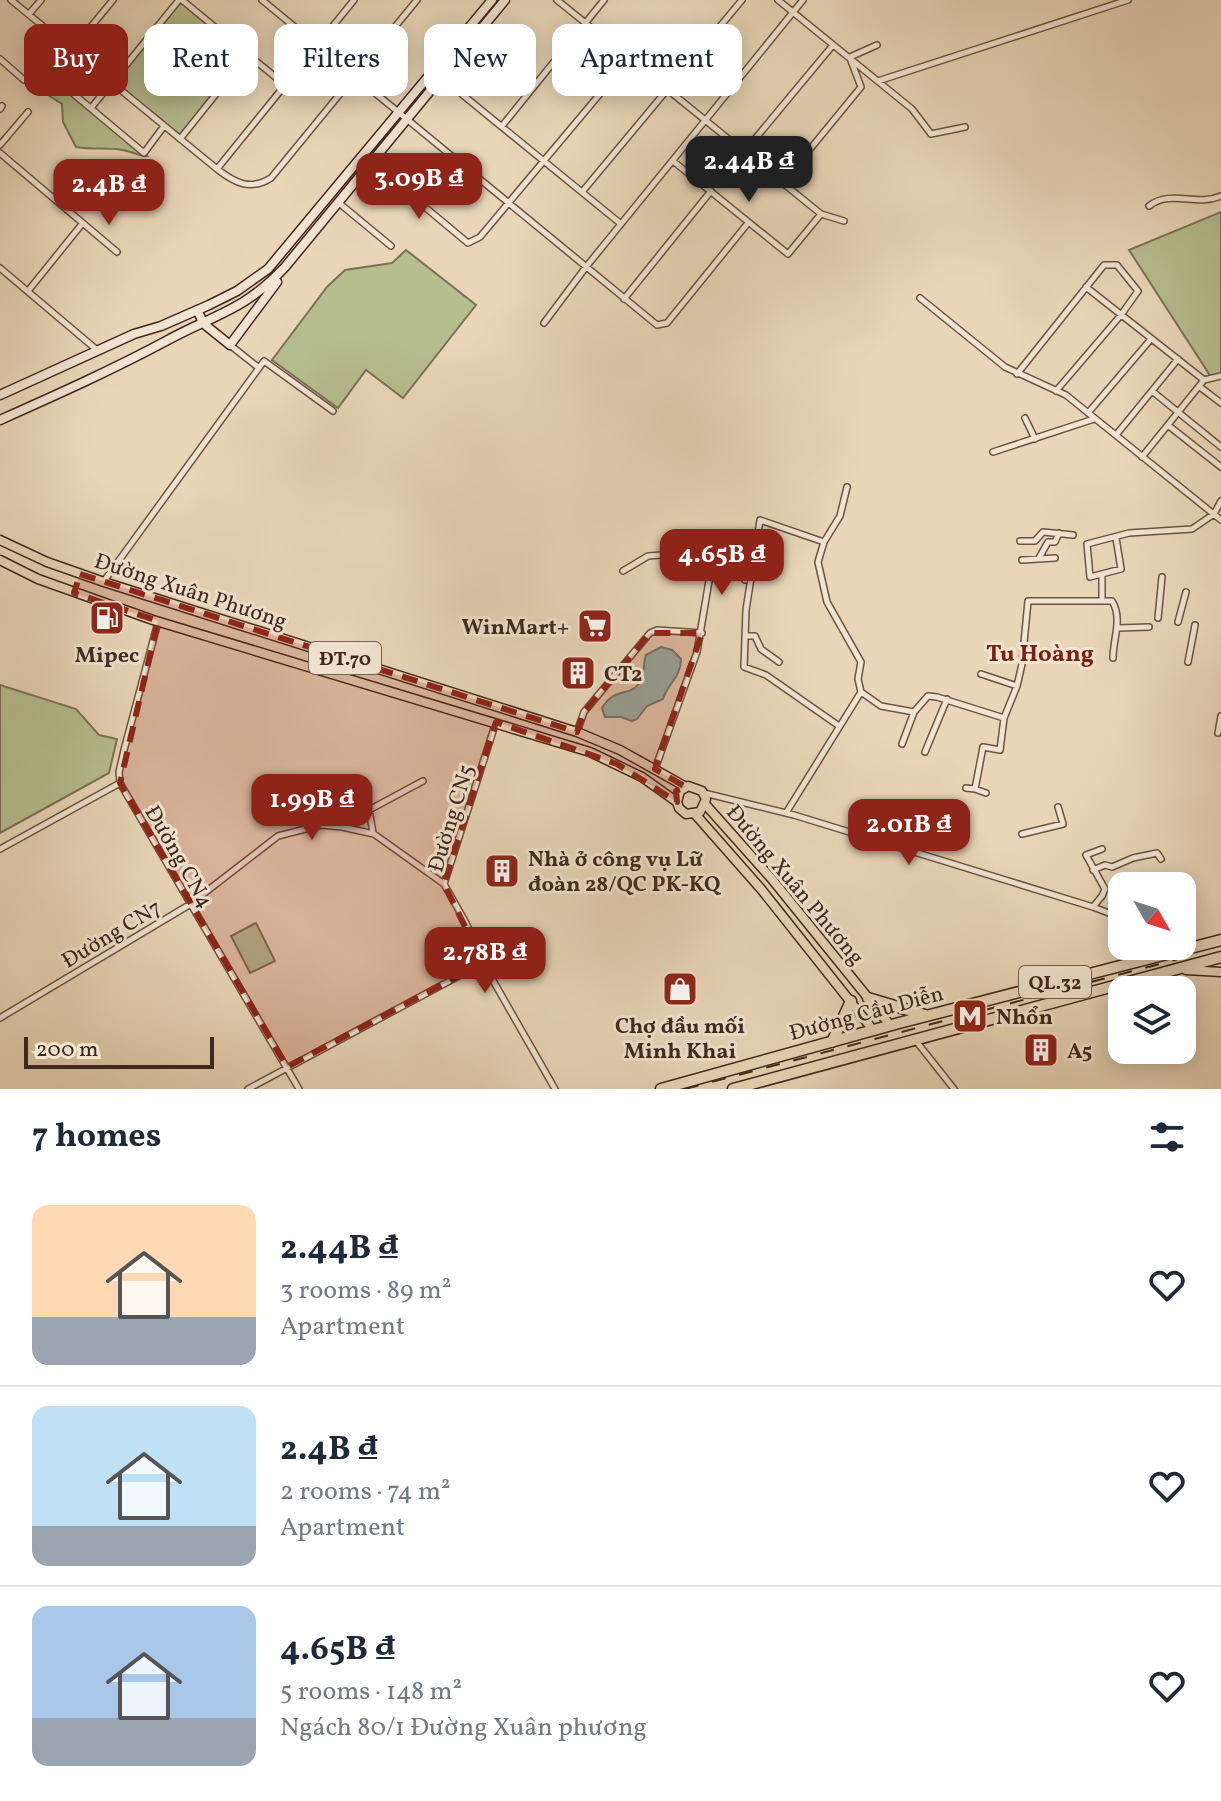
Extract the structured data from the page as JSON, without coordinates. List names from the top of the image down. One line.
{"streets":{"highway":["QL.32","Đường Cầu Diễn"],"main road":["Đường Xuân Phương","ĐT.70"],"street":["Đường CN5","Đường CN4","Đường CN7"]},"crossings":[["Đường Xuân Phương","Đường CN5"],["Đường Xuân Phương","Đường Cầu Diễn"],["Đường CN5","Đường CN7"],["Đường CN4","Đường CN7"]],"districts":["Tu Hoàng"],"places":{"fuel station":["Mipec"],"supermarket":["WinMart+"],"building":["CT2","Nhà ở công vụ Lữ đoàn 28/QC PK-KQ","A5"],"shop":["Chợ đầu mối Minh Khai"],"metro station":["Nhổn"]},"scale_bar":"200 m","north":"bottom right","page":{"chip":["Buy","Rent","Filters","New","Apartment"],"price":["2.44B ₫","3.09B ₫","2.4B ₫","4.65B ₫","1.99B ₫","2.01B ₫","2.78B ₫"],"scale":"200 m","heading":"7 homes","list":[{"name":"2.44B ₫","note":"3 rooms · 89 m² · Apartment"},{"name":"2.4B ₫","note":"2 rooms · 74 m² · Apartment"},{"name":"4.65B ₫","note":"5 rooms · 148 m² · Ngách 80/1 Đường Xuân phương"}]}}
